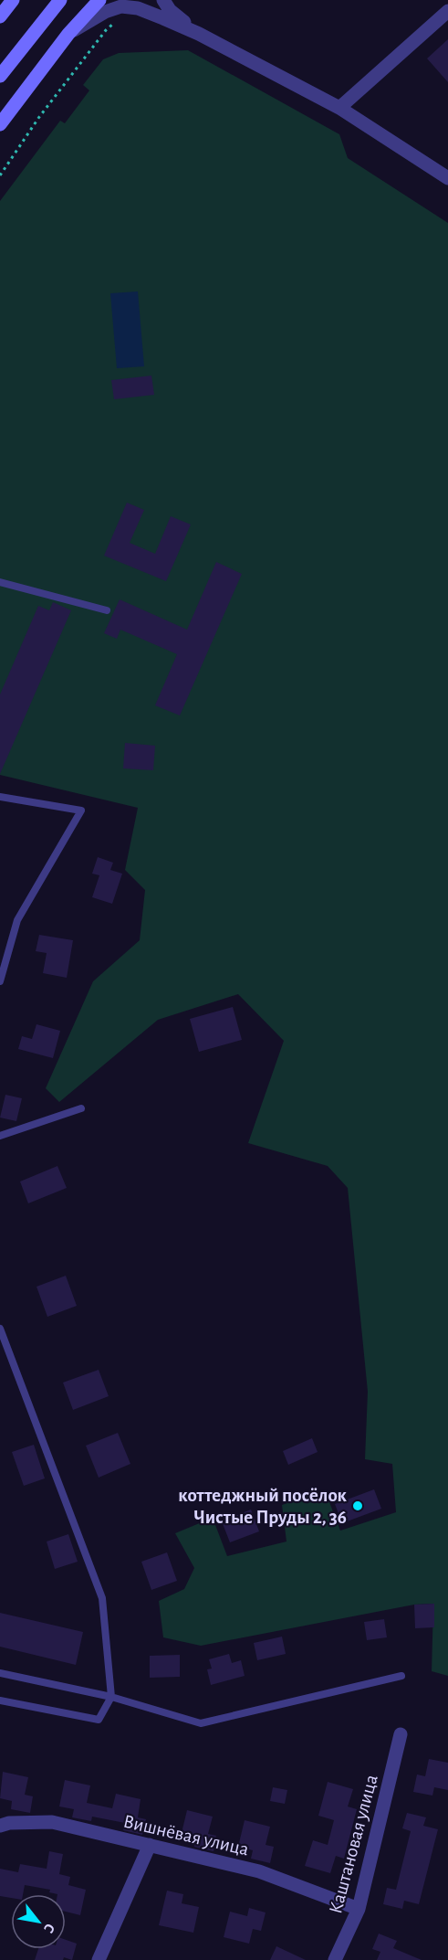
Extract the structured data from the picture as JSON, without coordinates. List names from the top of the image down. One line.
{"streets":{"street":["Вишнёвая улица","Каштановая улица"]},"crossings":[["Вишнёвая улица","Каштановая улица"]],"places":["коттеджный посёлок Чистые Пруды 2, 36"],"north":"bottom right"}
